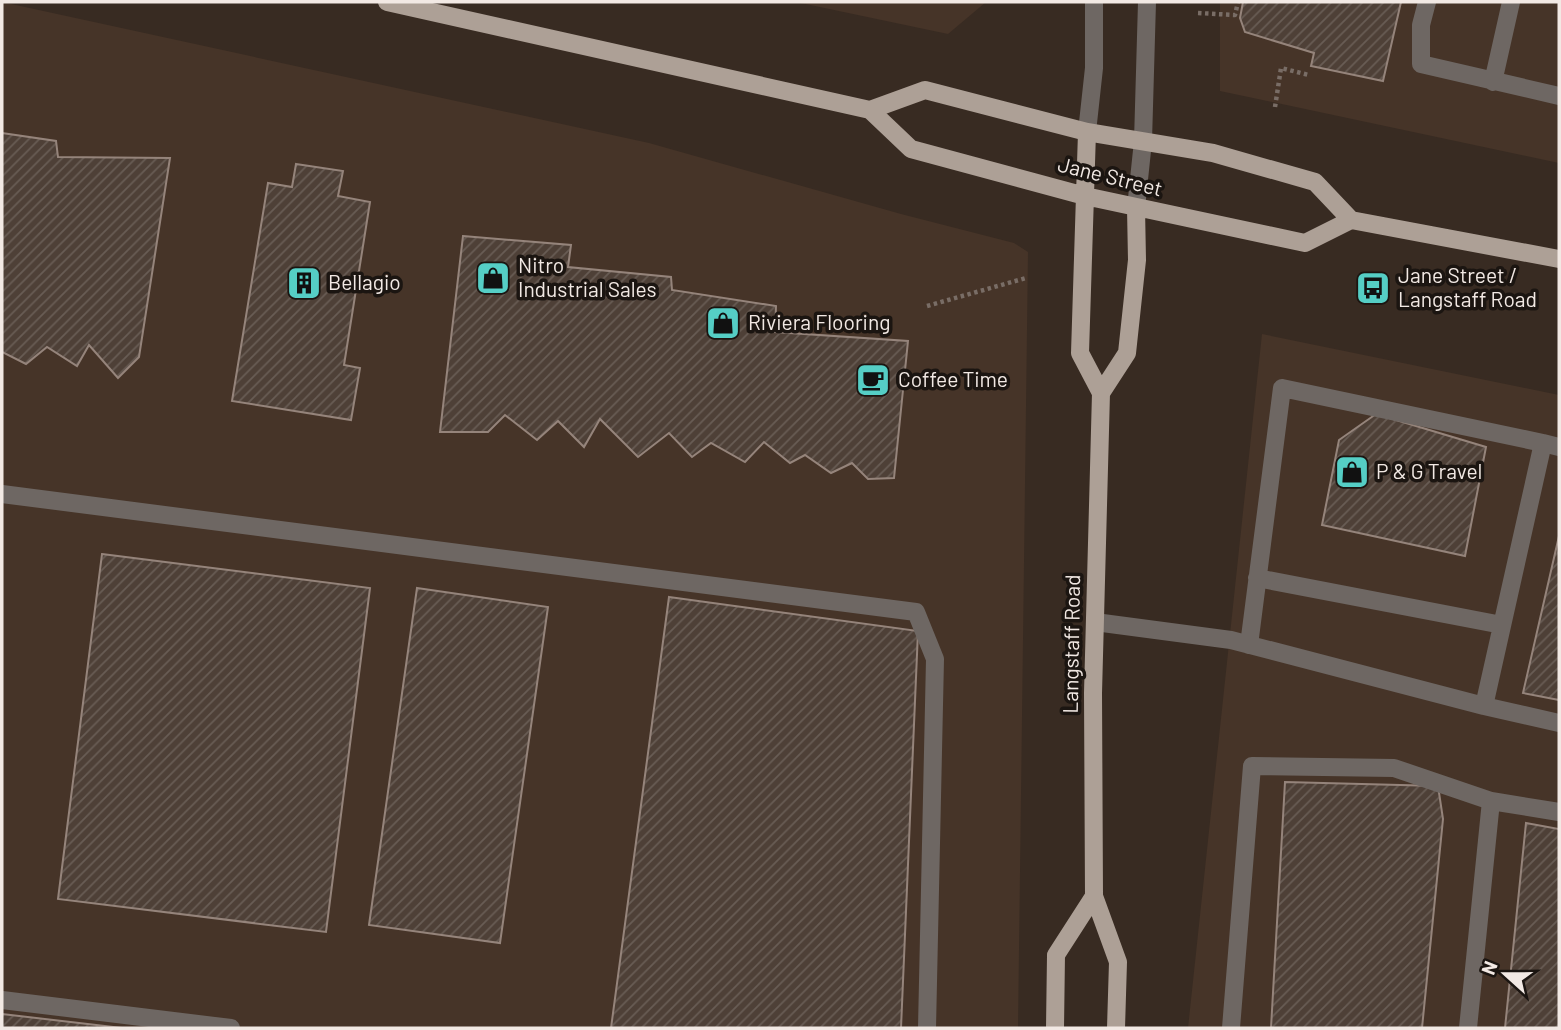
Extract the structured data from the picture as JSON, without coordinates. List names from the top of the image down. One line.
{"streets":{"main road":["Jane Street","Langstaff Road"]},"crossings":[["Jane Street","Langstaff Road"]],"places":{"shop":["Nitro Industrial Sales","Riviera Flooring","P & G Travel"],"building":["Bellagio"],"bus stop":["Jane Street / Langstaff Road"],"cafe":["Coffee Time"]},"north":"left"}
